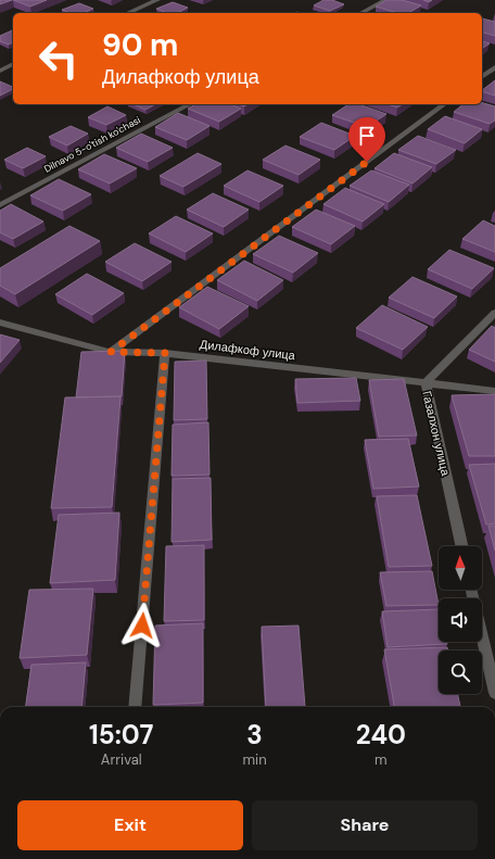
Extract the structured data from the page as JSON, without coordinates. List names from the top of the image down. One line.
{"streets":{"street":["Dilnavo 5-o'tish ko'chasi","Дилафкоф улица","Газалхон улица"]},"crossings":[["Дилафкоф улица","Газалхон улица"]],"north":"top","page":{"turn":["90 m","Дилафкоф улица"],"eta":["15:07","Arrival","3","min","240","m"],"buttons":["Exit","Share"]}}
